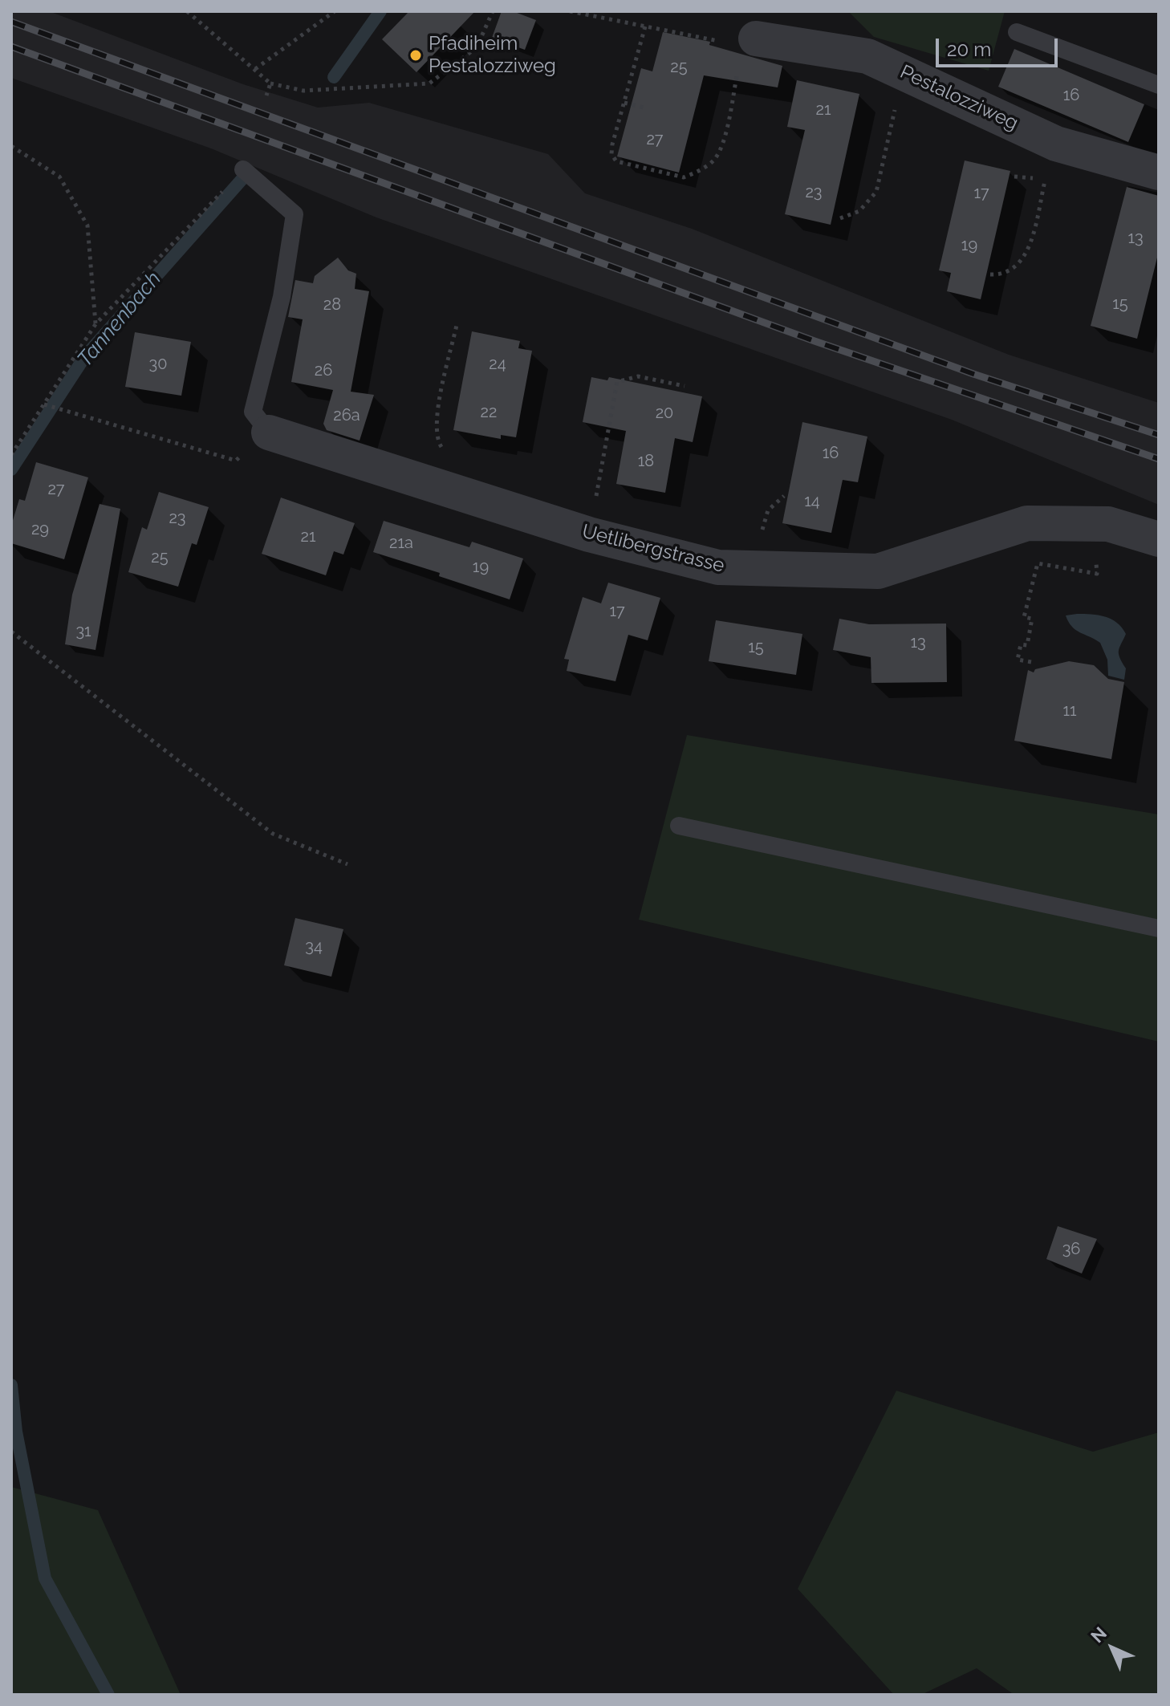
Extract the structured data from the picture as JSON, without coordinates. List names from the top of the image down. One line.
{"streets":{"street":["Pestalozziweg","Uetlibergstrasse"]},"water":["Tannenbach"],"places":["Pfadiheim Pestalozziweg"],"house_numbers":["25","16","21","27","23","17","13","19","15","28","30","24","26","22","20","26a","16","18","27","14","23","29","21","21a","25","19","17","31","13","15","11","34","36"],"scale_bar":"20 m","north":"top left"}
